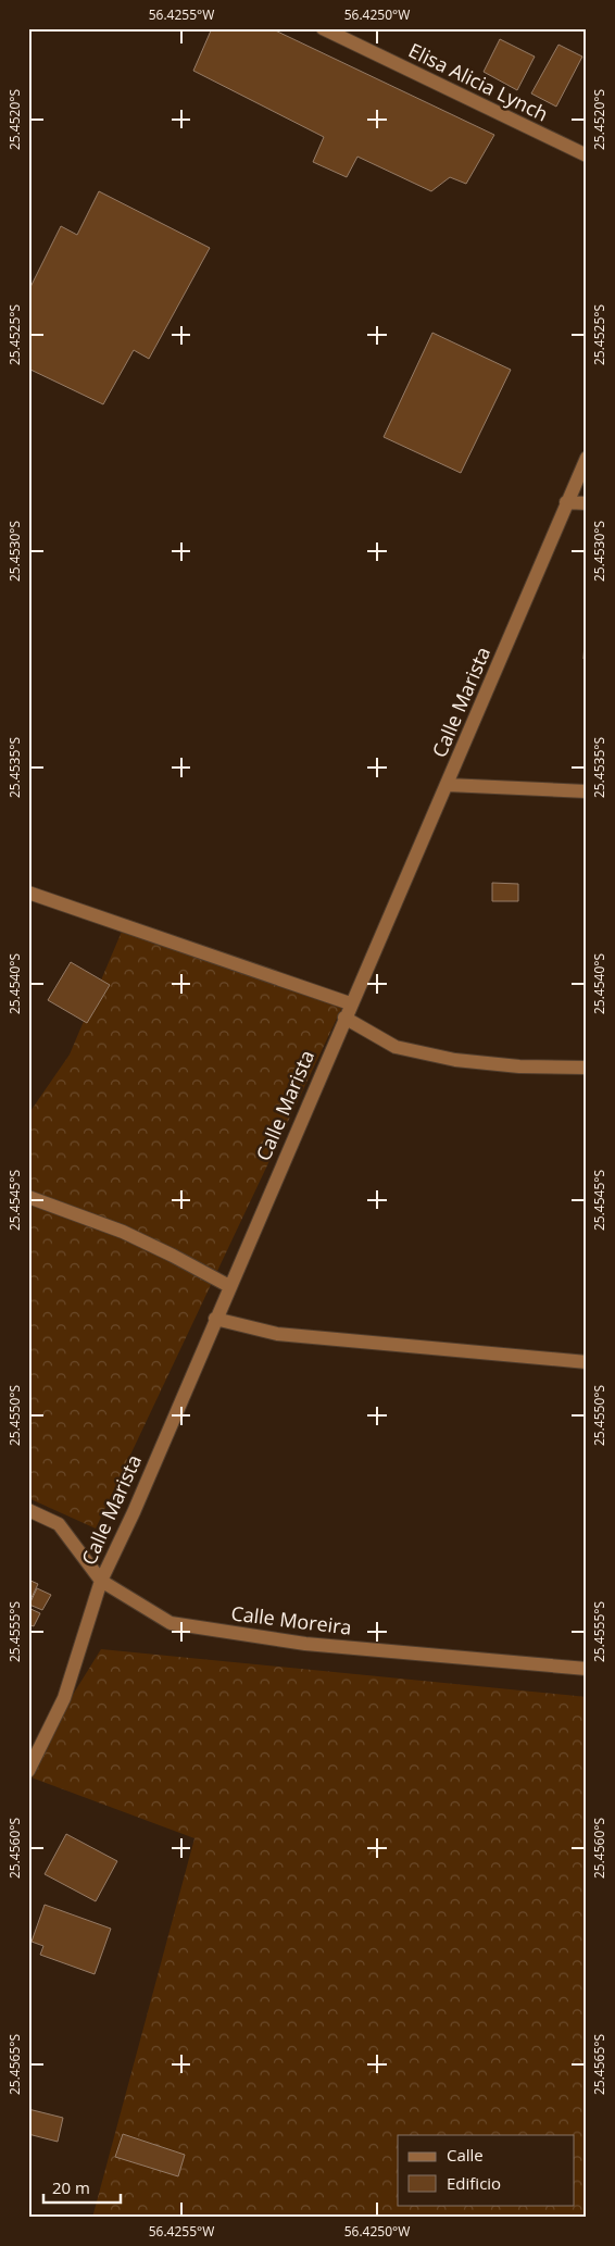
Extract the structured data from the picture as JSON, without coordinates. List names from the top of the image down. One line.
{"streets":{"street":["Elisa Alicia Lynch","Calle Marista","Calle Moreira"]},"crossings":[["Calle Marista","Calle Moreira"]],"legend":["Calle","Edificio"],"scale_bar":"20 m","coordinates":["56.4255°W","56.4250°W","25.4520°S","25.4525°S","25.4530°S","25.4535°S","25.4540°S","25.4545°S","25.4550°S","25.4555°S","25.4560°S","25.4565°S"]}
